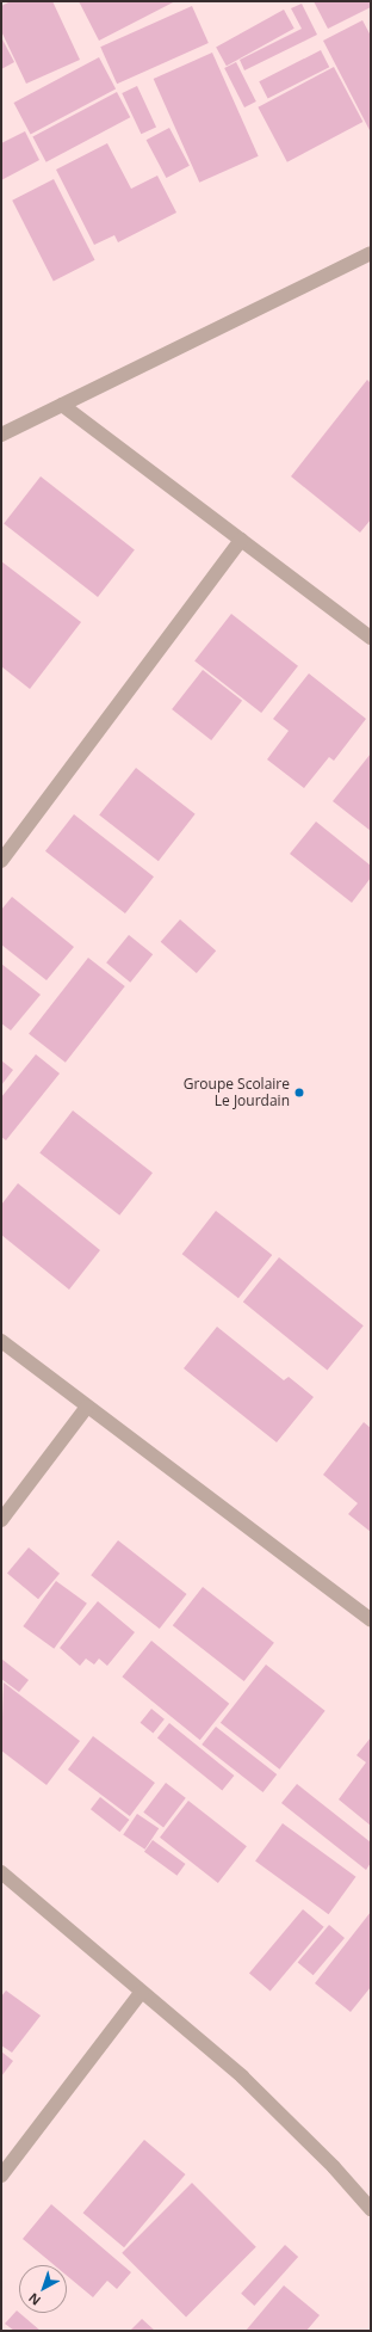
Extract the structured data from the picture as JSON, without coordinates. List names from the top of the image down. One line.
{"places":["Groupe Scolaire Le Jourdain"],"north":"bottom left"}
